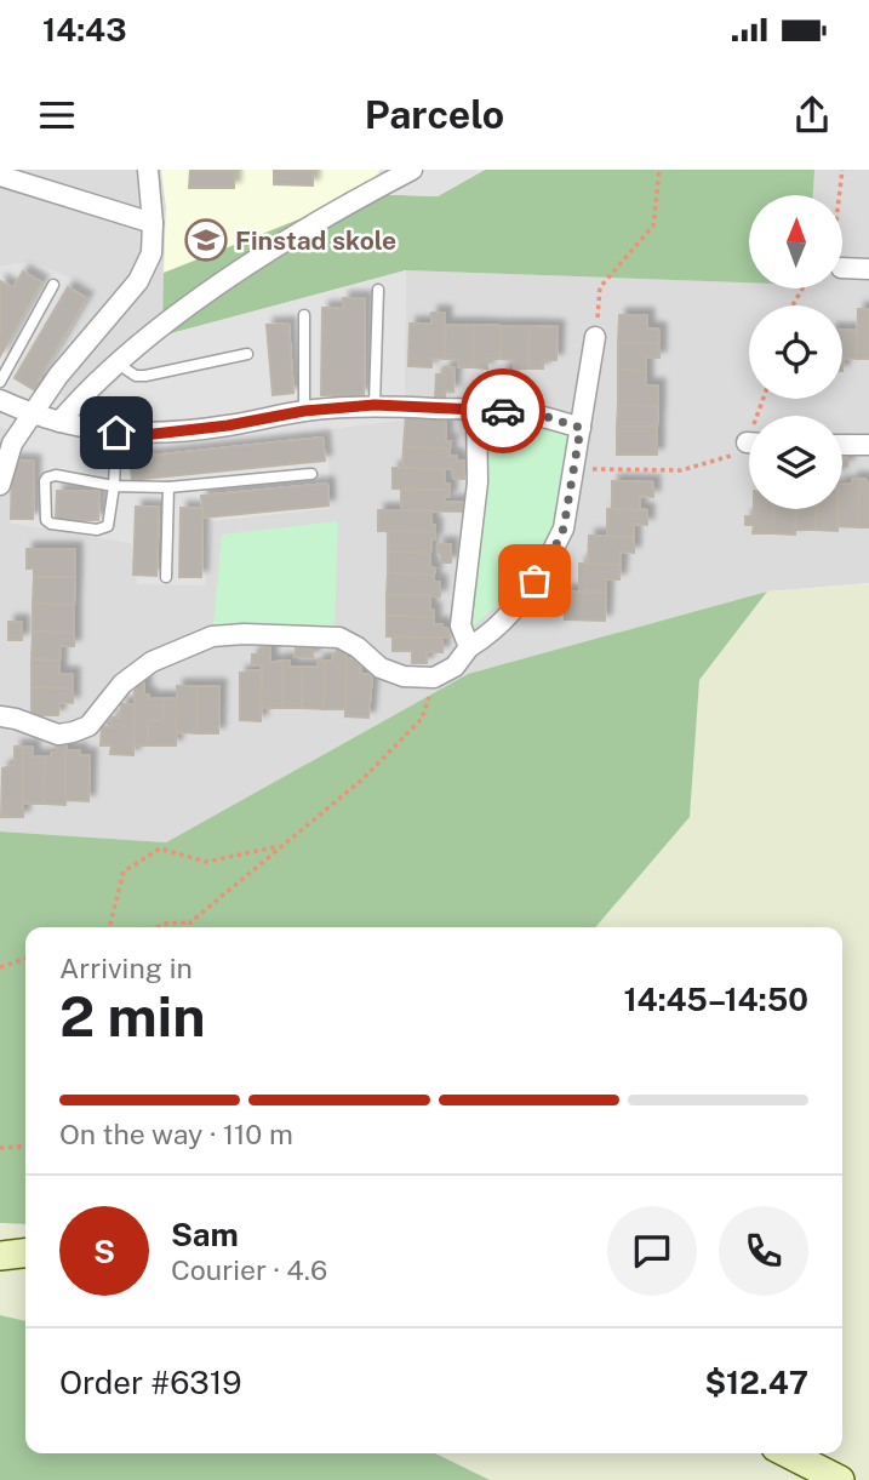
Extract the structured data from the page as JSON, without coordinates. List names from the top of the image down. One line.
{"places":{"school or university":["Finstad skole"]},"north":"top","page":{"status":"14:43","header":"Parcelo","heading":["2 min","Arriving in","14:45–14:50"],"panel":["Sam","Courier · 4.6","Order #6319","$12.47"],"bar":"On the way · 110 m","round":"S"}}
